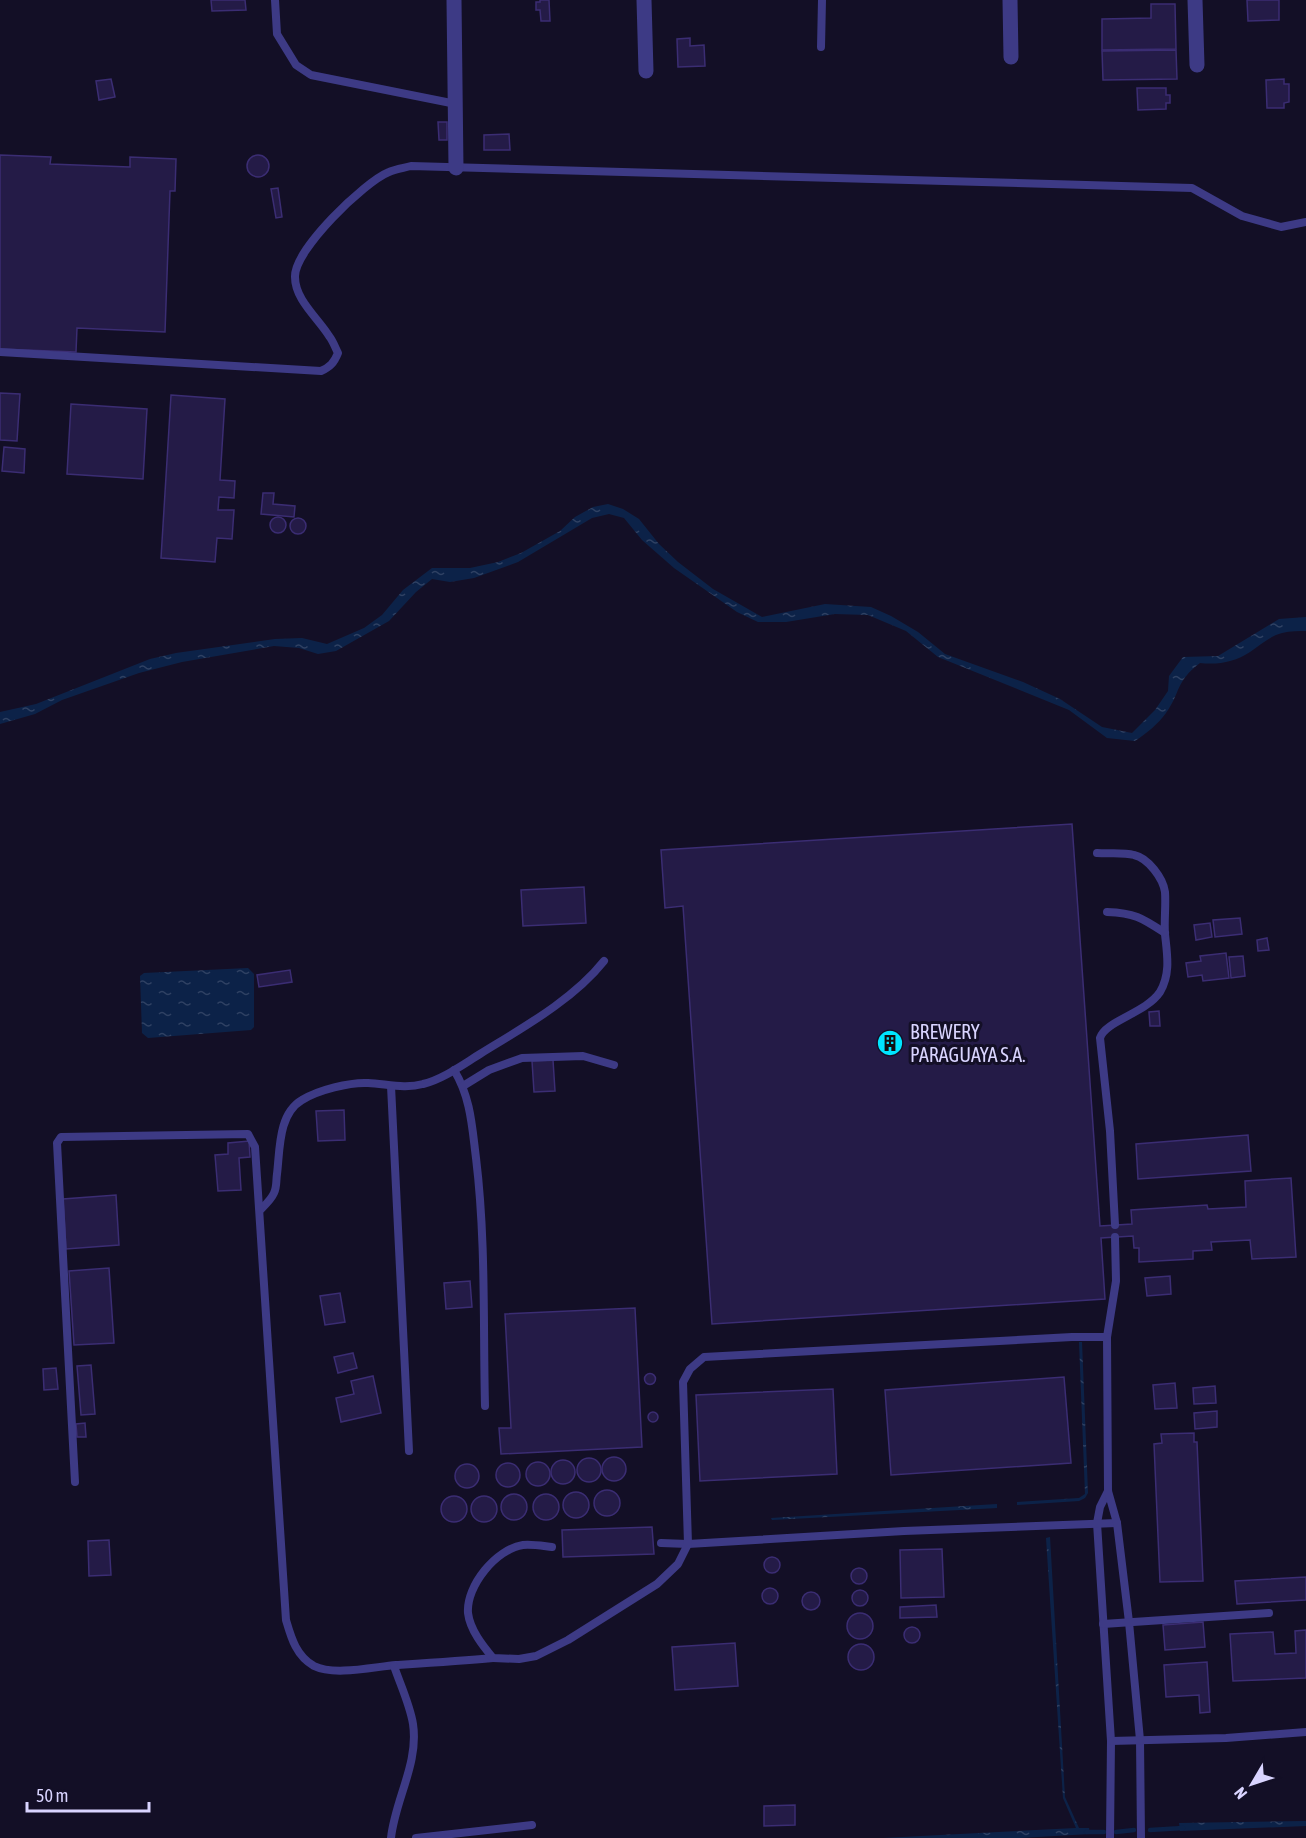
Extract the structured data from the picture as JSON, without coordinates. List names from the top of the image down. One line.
{"places":{"building":["BREWERY PARAGUAYA S.A."]},"scale_bar":"50 m","north":"bottom left"}
